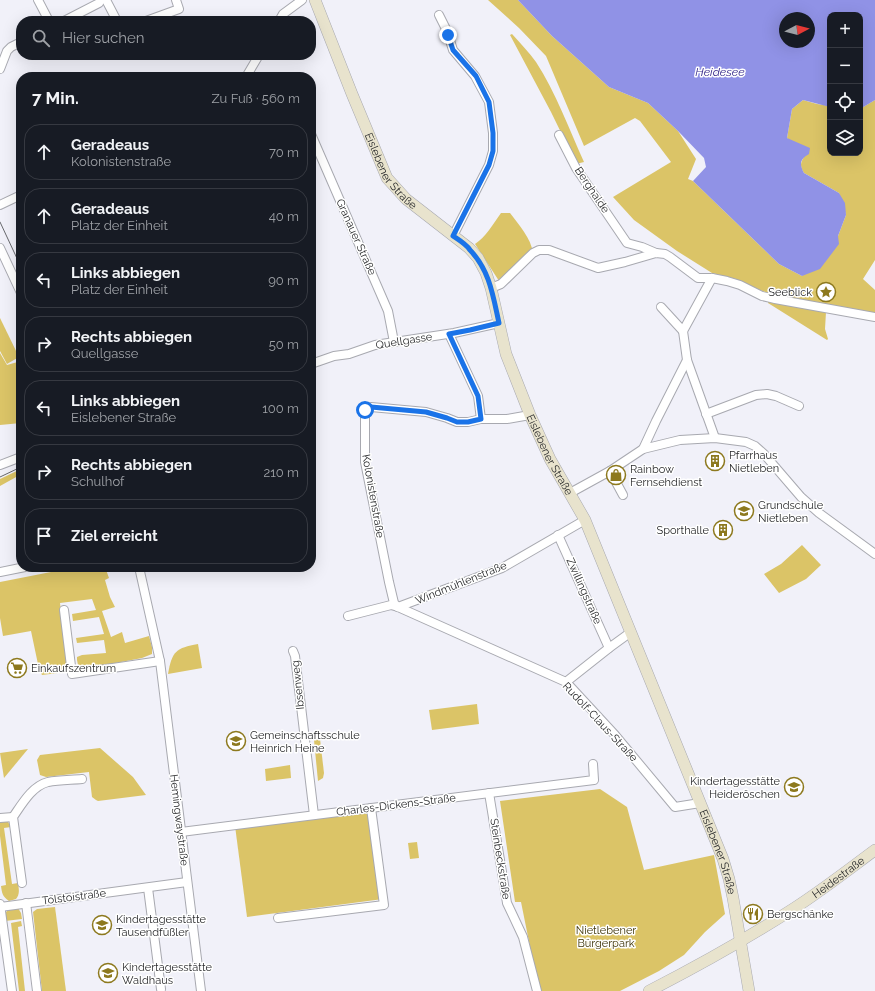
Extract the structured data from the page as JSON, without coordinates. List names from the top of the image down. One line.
{"streets":{"street":["Eislebener Straße","Berghalde","Granauer Straße","Quellgasse","Kolonistenstraße","Windmühlenstraße","Zwillingstraße","Ibsenweg","Rudolf-Claus-Straße","Charles-Dickens-Straße","Hemingwaystraße","Steinbeckstraße","Heidestraße","Tolstoistraße"]},"crossings":[["Eislebener Straße","Quellgasse"],["Eislebener Straße","Windmühlenstraße"],["Eislebener Straße","Rudolf-Claus-Straße"],["Eislebener Straße","Heidestraße"],["Granauer Straße","Quellgasse"],["Kolonistenstraße","Windmühlenstraße"],["Kolonistenstraße","Rudolf-Claus-Straße"],["Windmühlenstraße","Zwillingstraße"],["Windmühlenstraße","Rudolf-Claus-Straße"],["Ibsenweg","Charles-Dickens-Straße"],["Charles-Dickens-Straße","Hemingwaystraße"],["Charles-Dickens-Straße","Steinbeckstraße"],["Hemingwaystraße","Tolstoistraße"]],"water":["Heidesee"],"parks":["Nietlebener Bürgerpark"],"places":{"place":["Seeblick"],"building":["Pfarrhaus Nietleben","Sporthalle"],"shop":["Rainbow Fernsehdienst"],"school or university":["Grundschule Nietleben","Gemeinschaftsschule Heinrich Heine","Kindertagesstätte Heideröschen","Kindertagesstätte Tausendfüßler","Kindertagesstätte Waldhaus"],"supermarket":["Einkaufszentrum"],"restaurant":["Bergschänke"]},"north":"right","page":{"map_buttons":["+","−"],"search":"Hier suchen","heading":["7 Min.","Zu Fuß · 560 m"],"list":[["Geradeaus","Kolonistenstraße","70 m"],["Geradeaus","Platz der Einheit","40 m"],["Links abbiegen","Platz der Einheit","90 m"],["Rechts abbiegen","Quellgasse","50 m"],["Links abbiegen","Eislebener Straße","100 m"],["Rechts abbiegen","Schulhof","210 m"],"Ziel erreicht"]}}
